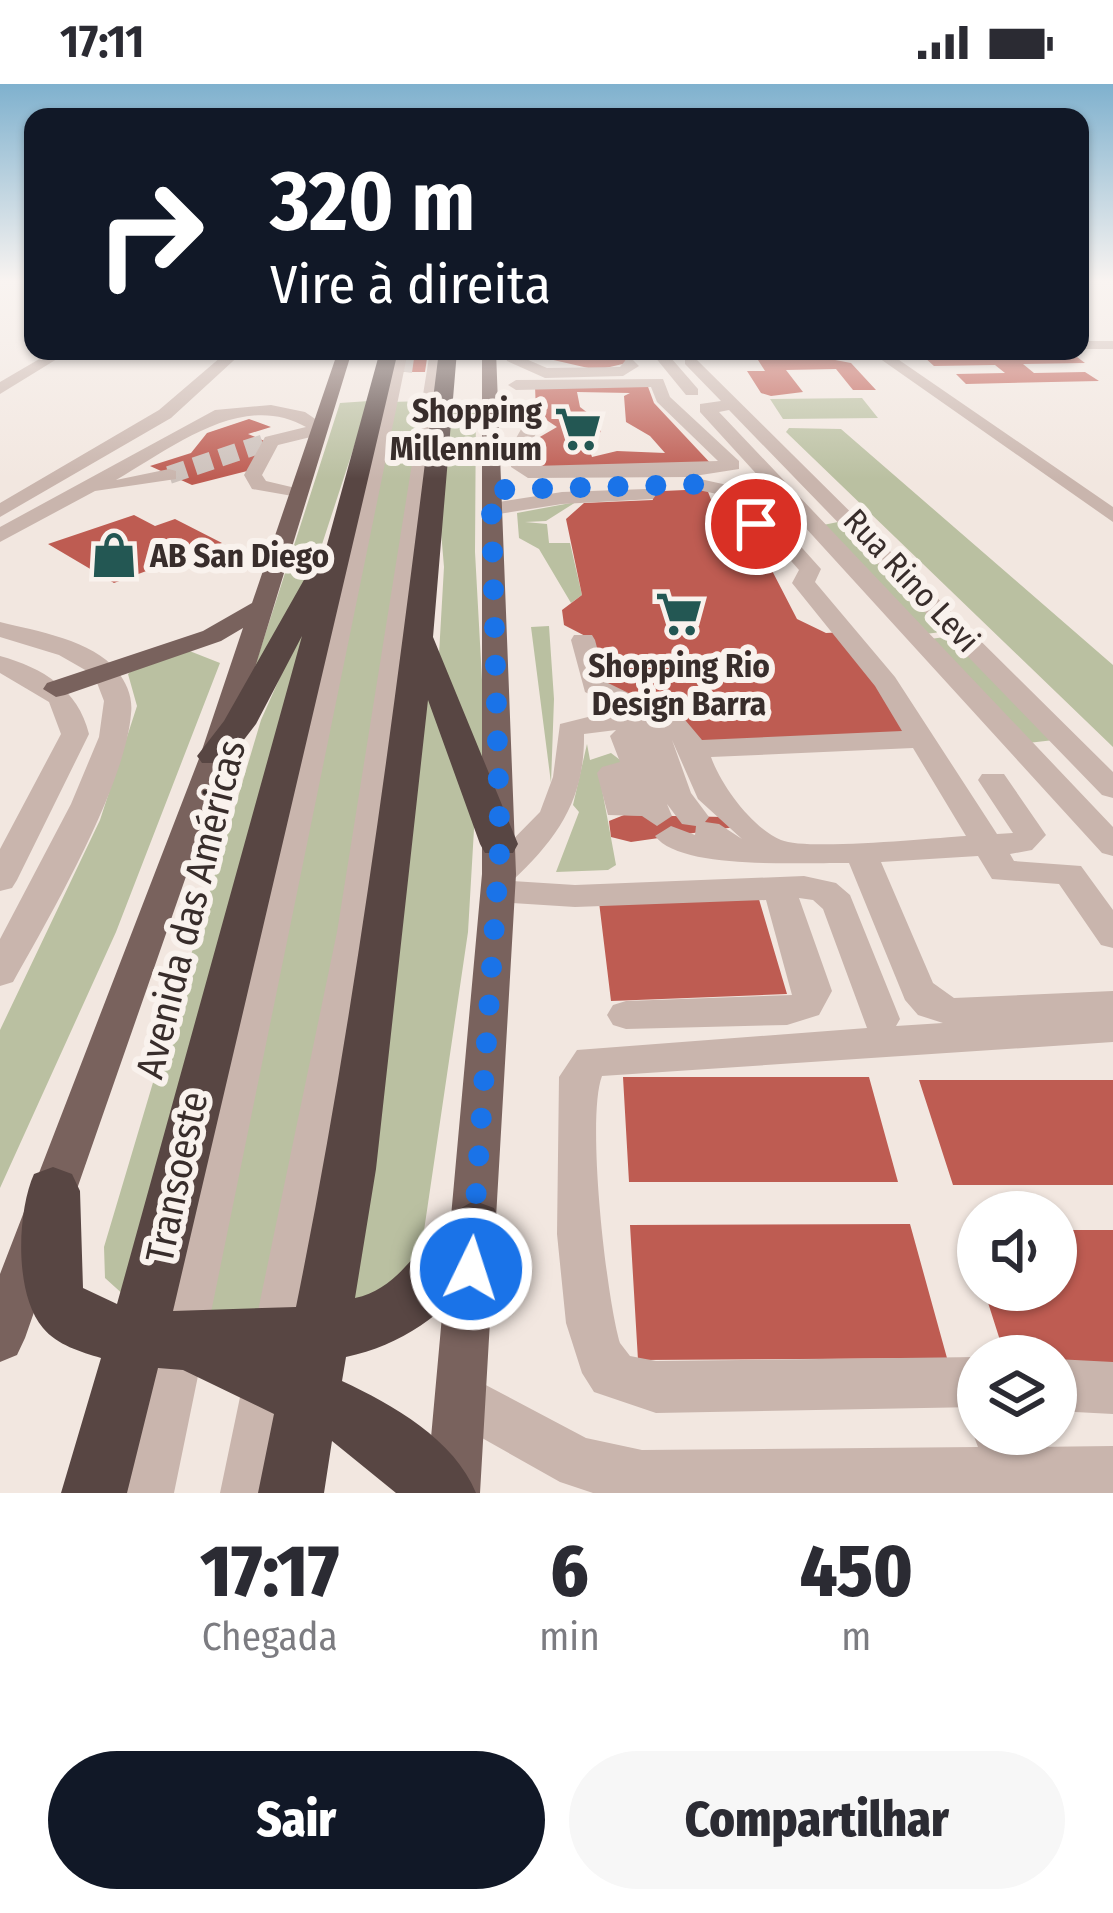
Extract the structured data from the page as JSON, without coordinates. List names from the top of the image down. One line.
{"streets":{"highway":["Avenida das Américas"],"street":["Rua Rino Levi","Transoeste"]},"crossings":[["Avenida das Américas","Transoeste"]],"places":{"supermarket":["Shopping Millennium","Shopping Rio Design Barra"],"shop":["AB San Diego"]},"page":{"status":"17:11","turn":["320 m","Vire à direita"],"eta":["17:17","Chegada","6","min","450","m"],"buttons":["Sair","Compartilhar"]}}
